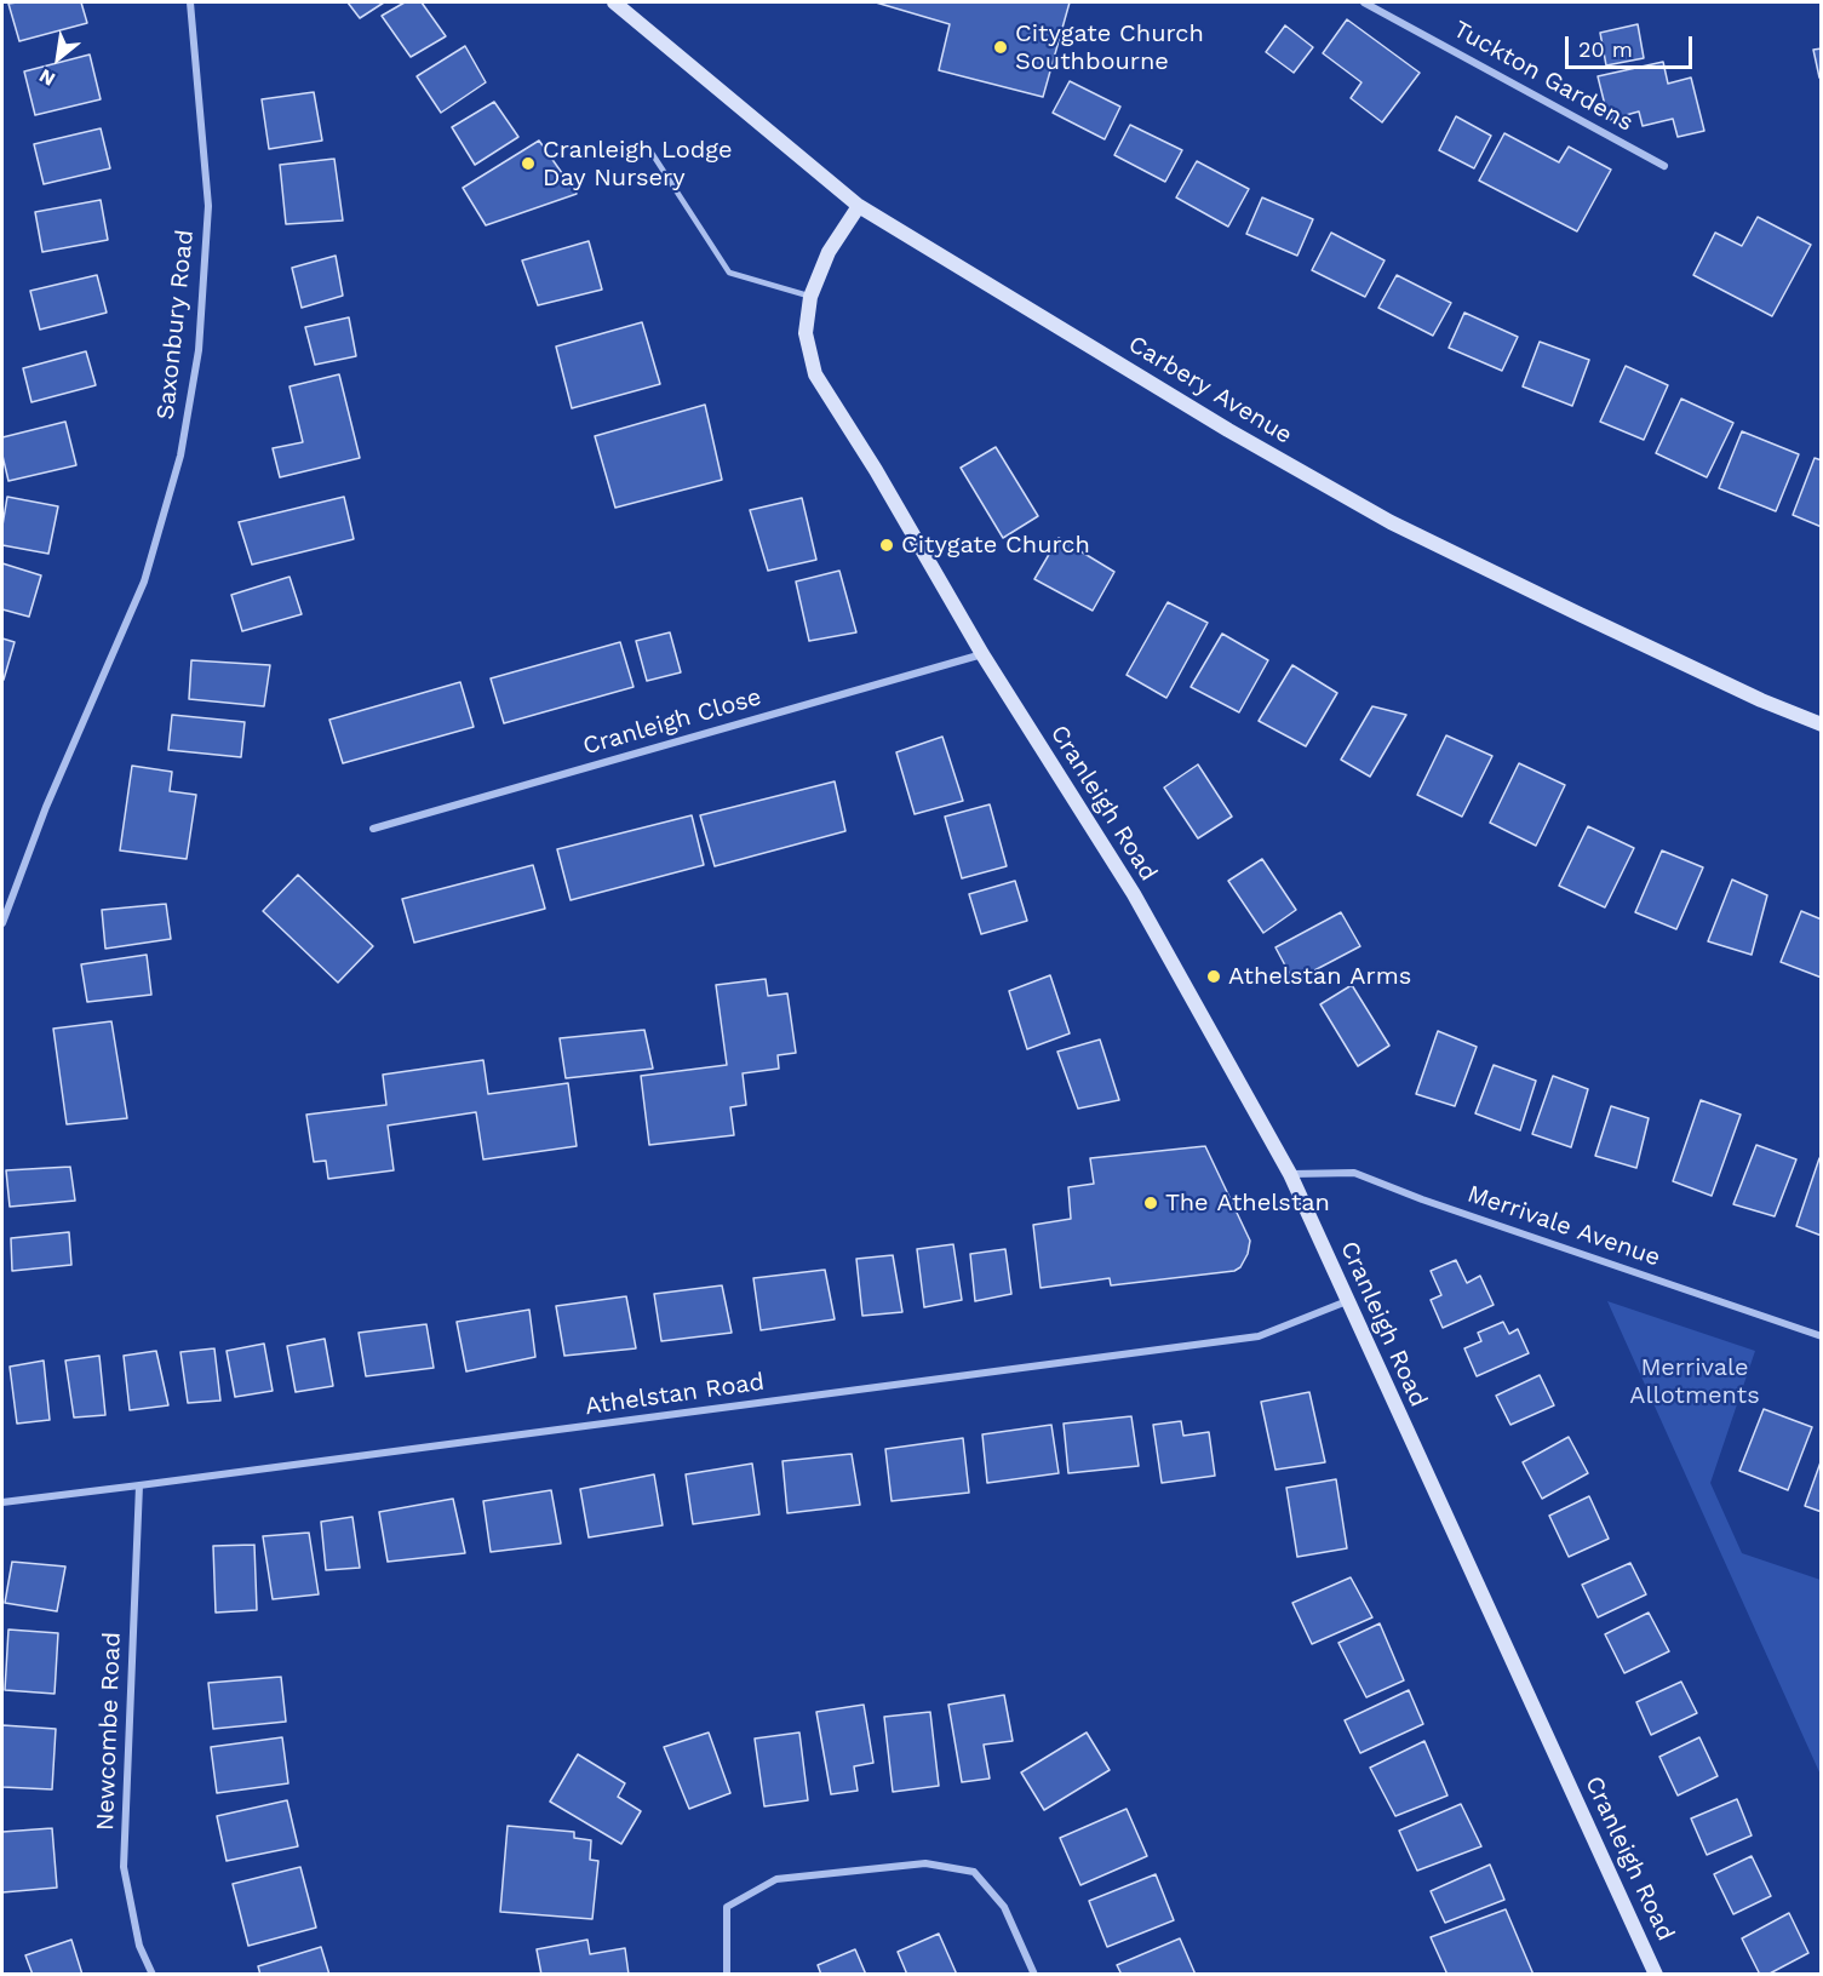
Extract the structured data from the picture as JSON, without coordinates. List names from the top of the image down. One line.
{"streets":{"street":["Tuckton Gardens","Saxonbury Road","Carbery Avenue","Cranleigh Close","Cranleigh Road","Merrivale Avenue","Athelstan Road","Newcombe Road"]},"crossings":[["Carbery Avenue","Cranleigh Road"],["Cranleigh Close","Cranleigh Road"],["Cranleigh Road","Merrivale Avenue"],["Cranleigh Road","Athelstan Road"],["Athelstan Road","Newcombe Road"]],"parks":["Merrivale Allotments"],"places":["Citygate Church Southbourne","Cranleigh Lodge Day Nursery","Citygate Church","Athelstan Arms","The Athelstan"],"scale_bar":"20 m","north":"bottom left"}
